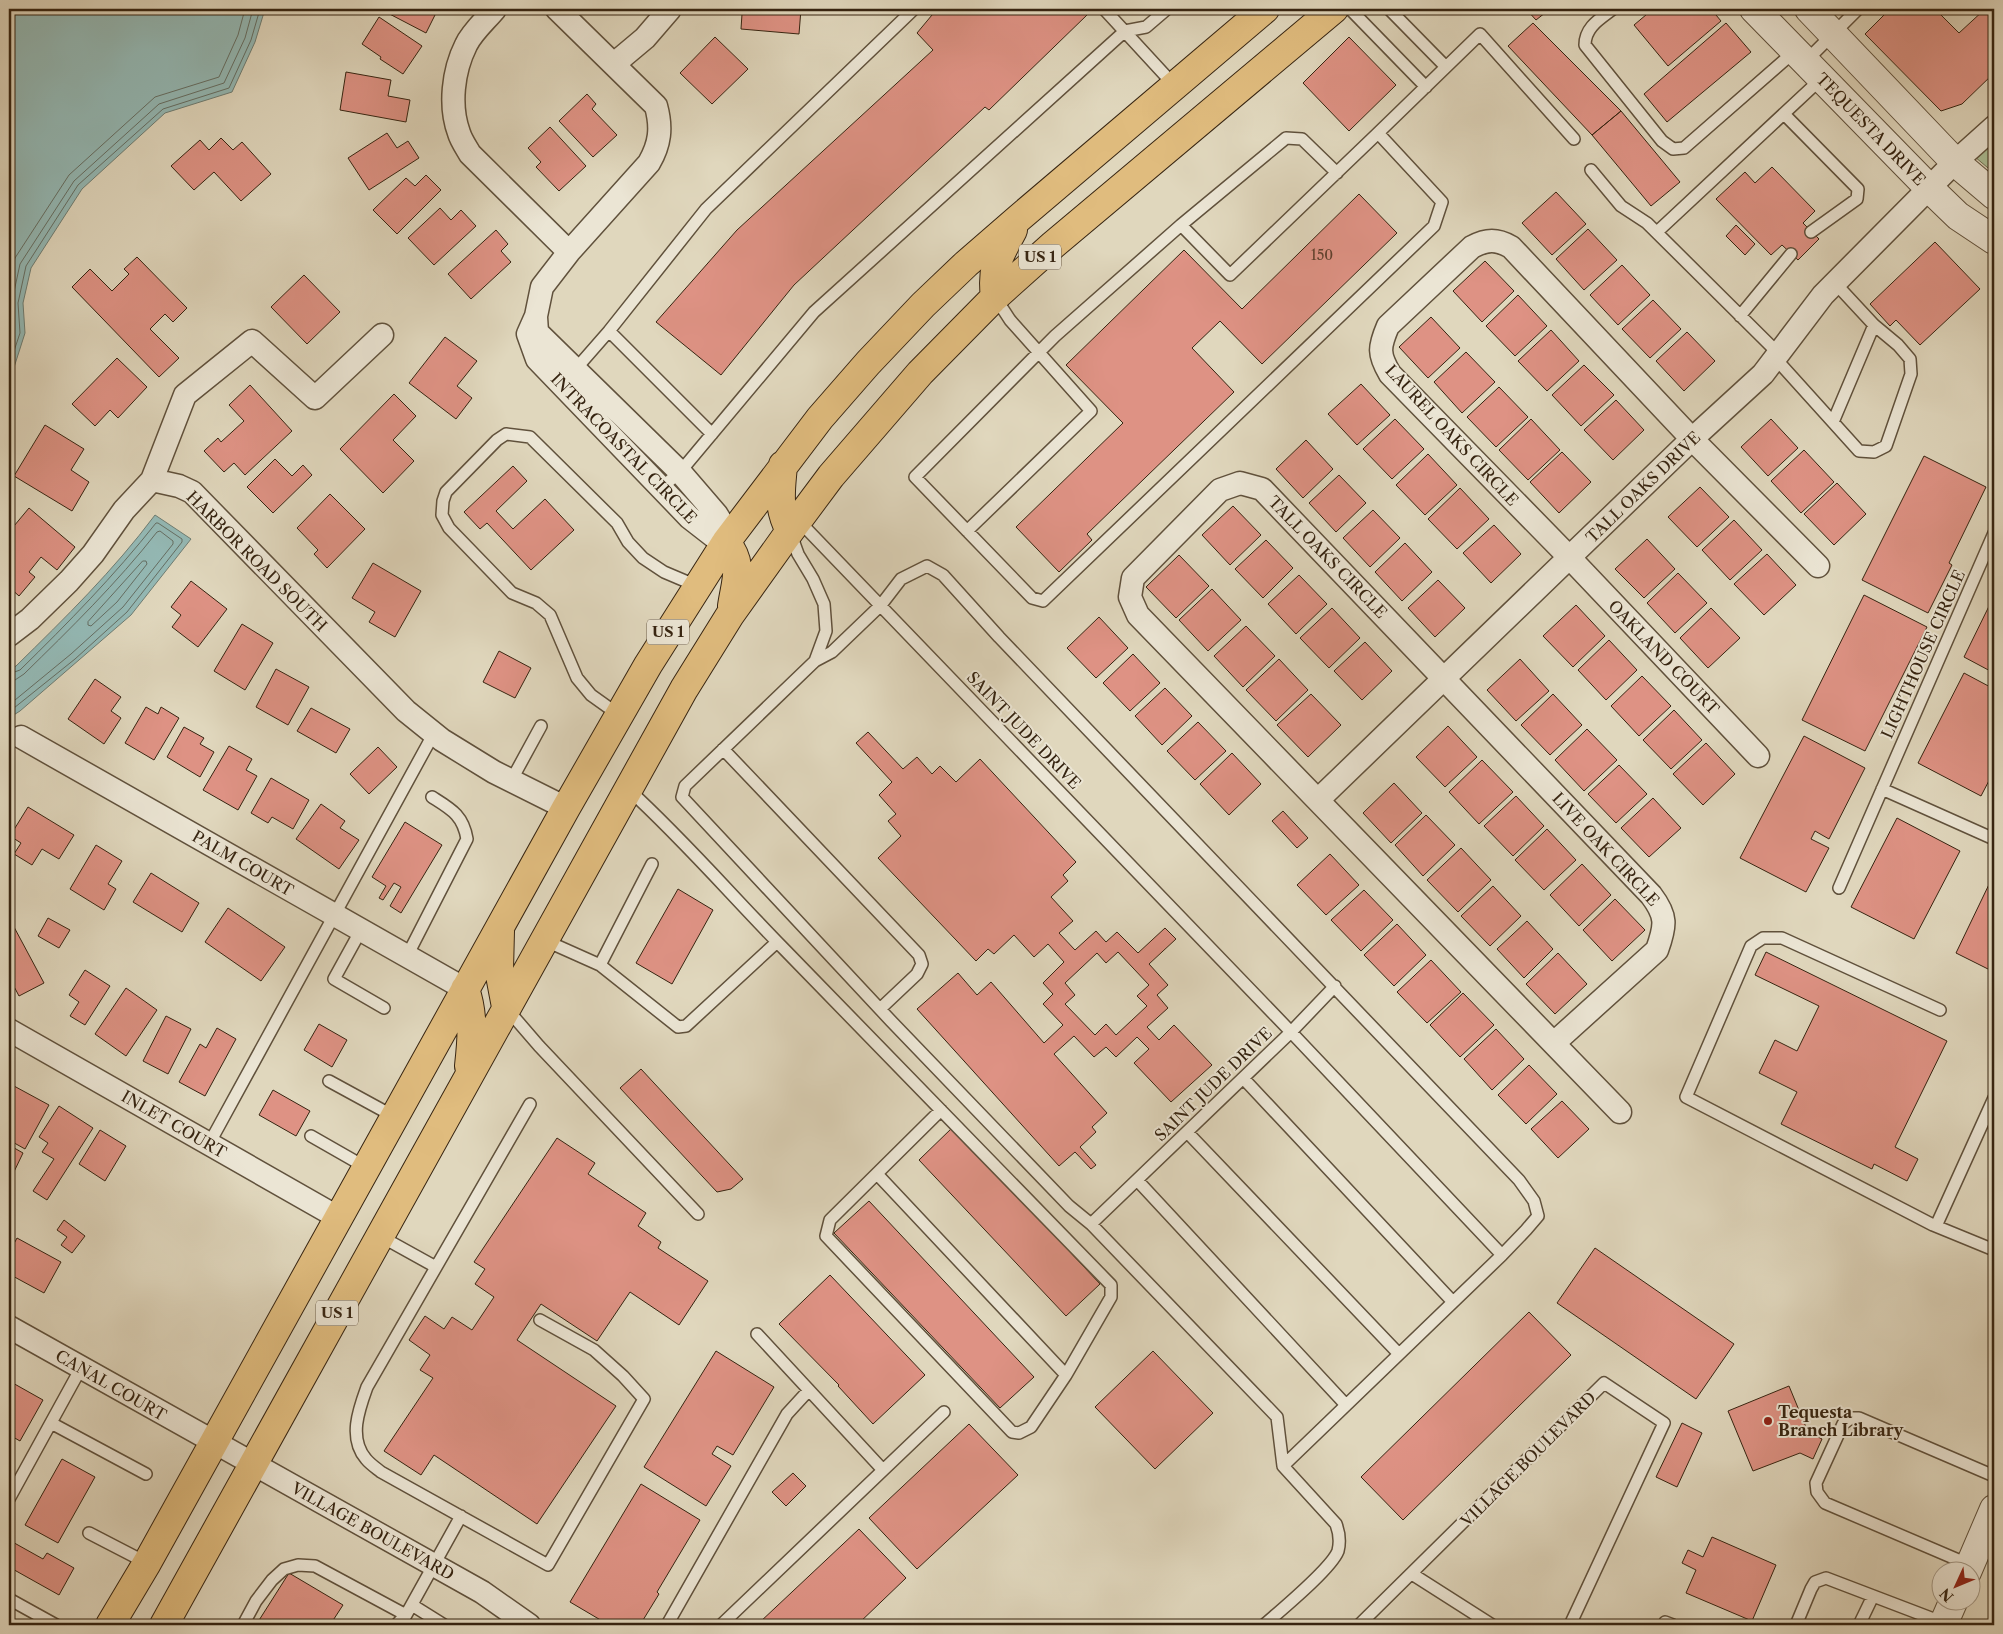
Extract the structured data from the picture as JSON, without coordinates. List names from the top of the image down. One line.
{"streets":{"main road":["US 1"],"street":["TEQUESTA DRIVE","LAUREL OAKS CIRCLE","INTRACOASTAL CIRCLE","TALL OAKS DRIVE","TALL OAKS CIRCLE","HARBOR ROAD SOUTH","OAKLAND COURT","LIVE OAK CIRCLE","PALM COURT","INLET COURT","CANAL COURT","VILLAGE BOULEVARD"],"lane":["LIGHTHOUSE CIRCLE","SAINT JUDE DRIVE"]},"crossings":[["TEQUESTA DRIVE","TALL OAKS DRIVE"],["US 1","INTRACOASTAL CIRCLE"],["US 1","HARBOR ROAD SOUTH"],["US 1","SAINT JUDE DRIVE"],["US 1","PALM COURT"],["US 1","INLET COURT"],["US 1","CANAL COURT"],["US 1","VILLAGE BOULEVARD"],["LAUREL OAKS CIRCLE","TALL OAKS DRIVE"],["LAUREL OAKS CIRCLE","OAKLAND COURT"],["TALL OAKS DRIVE","TALL OAKS CIRCLE"],["TALL OAKS DRIVE","OAKLAND COURT"],["TALL OAKS DRIVE","LIVE OAK CIRCLE"],["TALL OAKS CIRCLE","LIVE OAK CIRCLE"],["CANAL COURT","VILLAGE BOULEVARD"]],"places":["Tequesta Branch Library"],"house_numbers":["150"],"north":"bottom left"}
